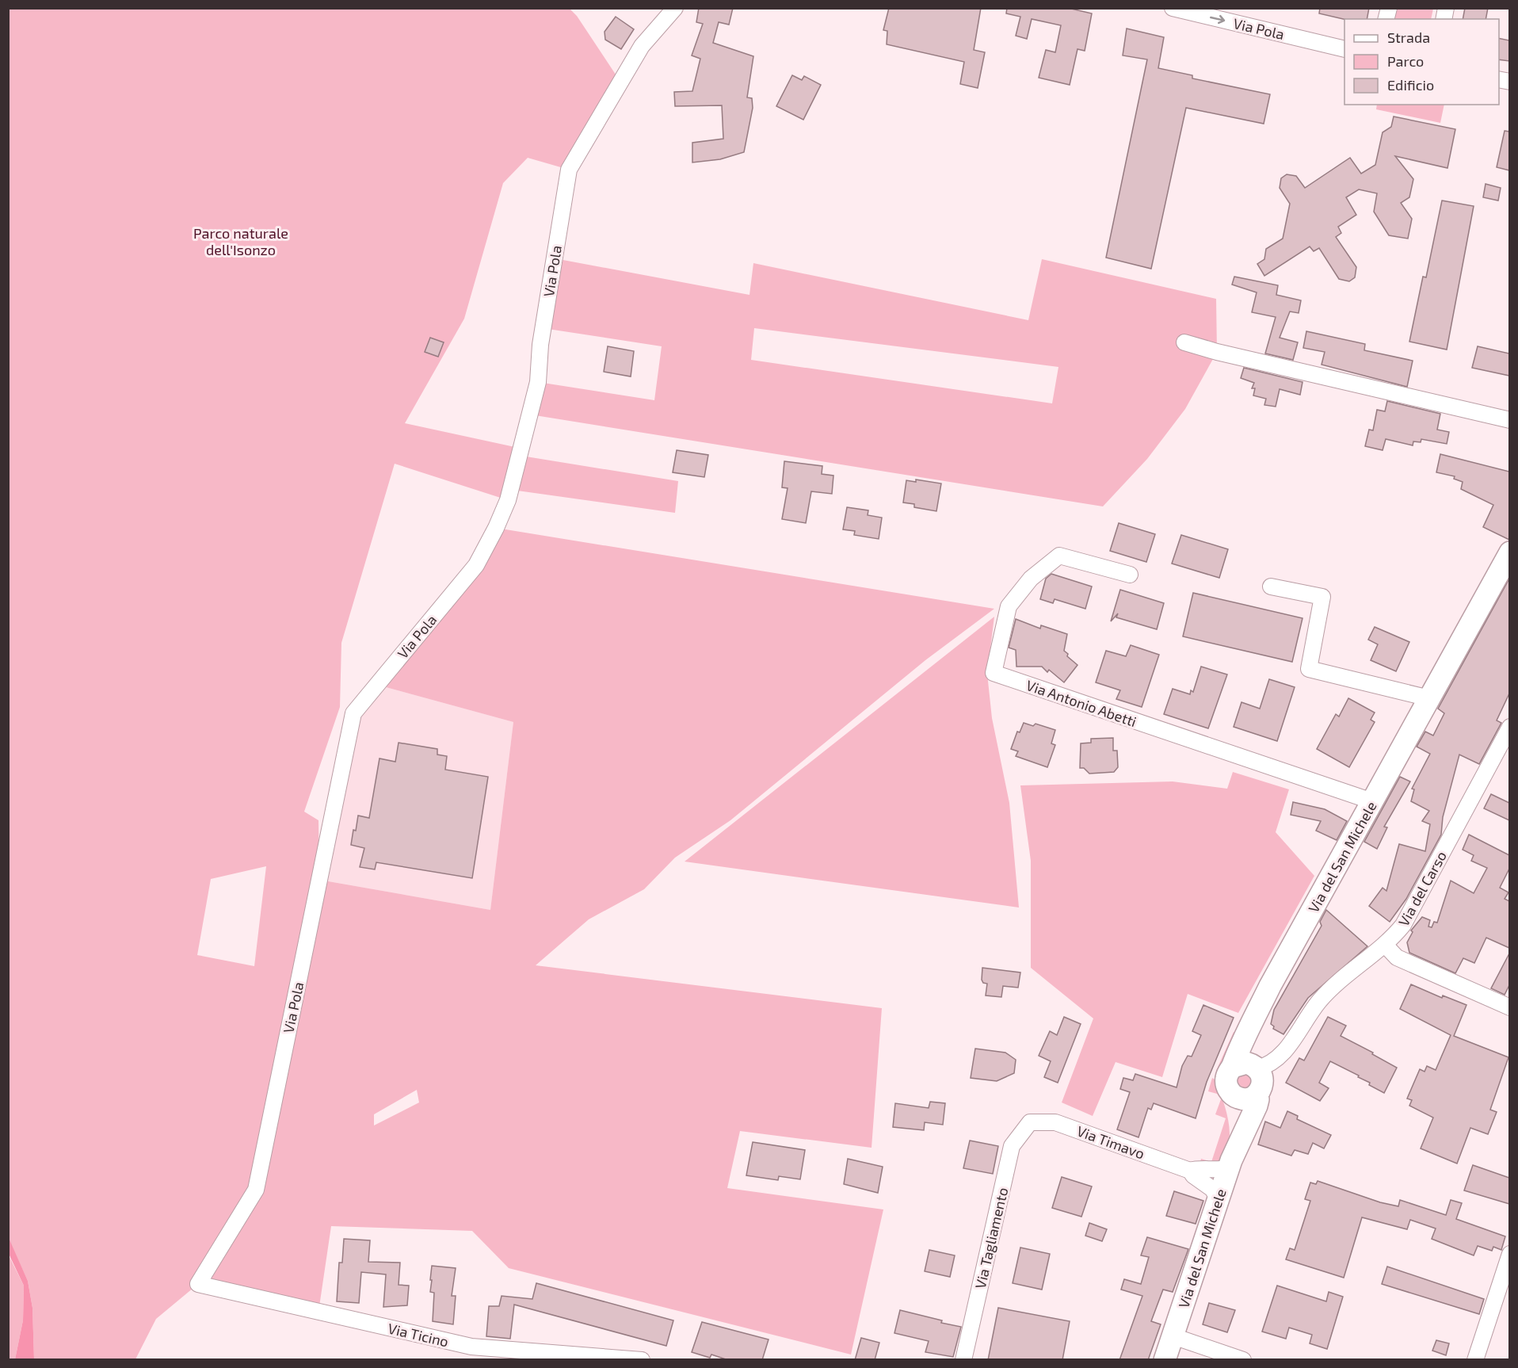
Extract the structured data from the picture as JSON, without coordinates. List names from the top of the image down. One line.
{"streets":{"main road":["Via del San Michele"],"street":["Via Pola","Via Antonio Abetti","Via del Carso","Via Timavo","Via Tagliamento","Via Ticino"]},"crossings":[["Via Pola","Via Ticino"],["Via Antonio Abetti","Via del San Michele"],["Via del San Michele","Via del Carso"],["Via del San Michele","Via Timavo"],["Via Timavo","Via Tagliamento"]],"parks":["Parco naturale dell'Isonzo"],"legend":["Strada","Parco","Edificio"]}
